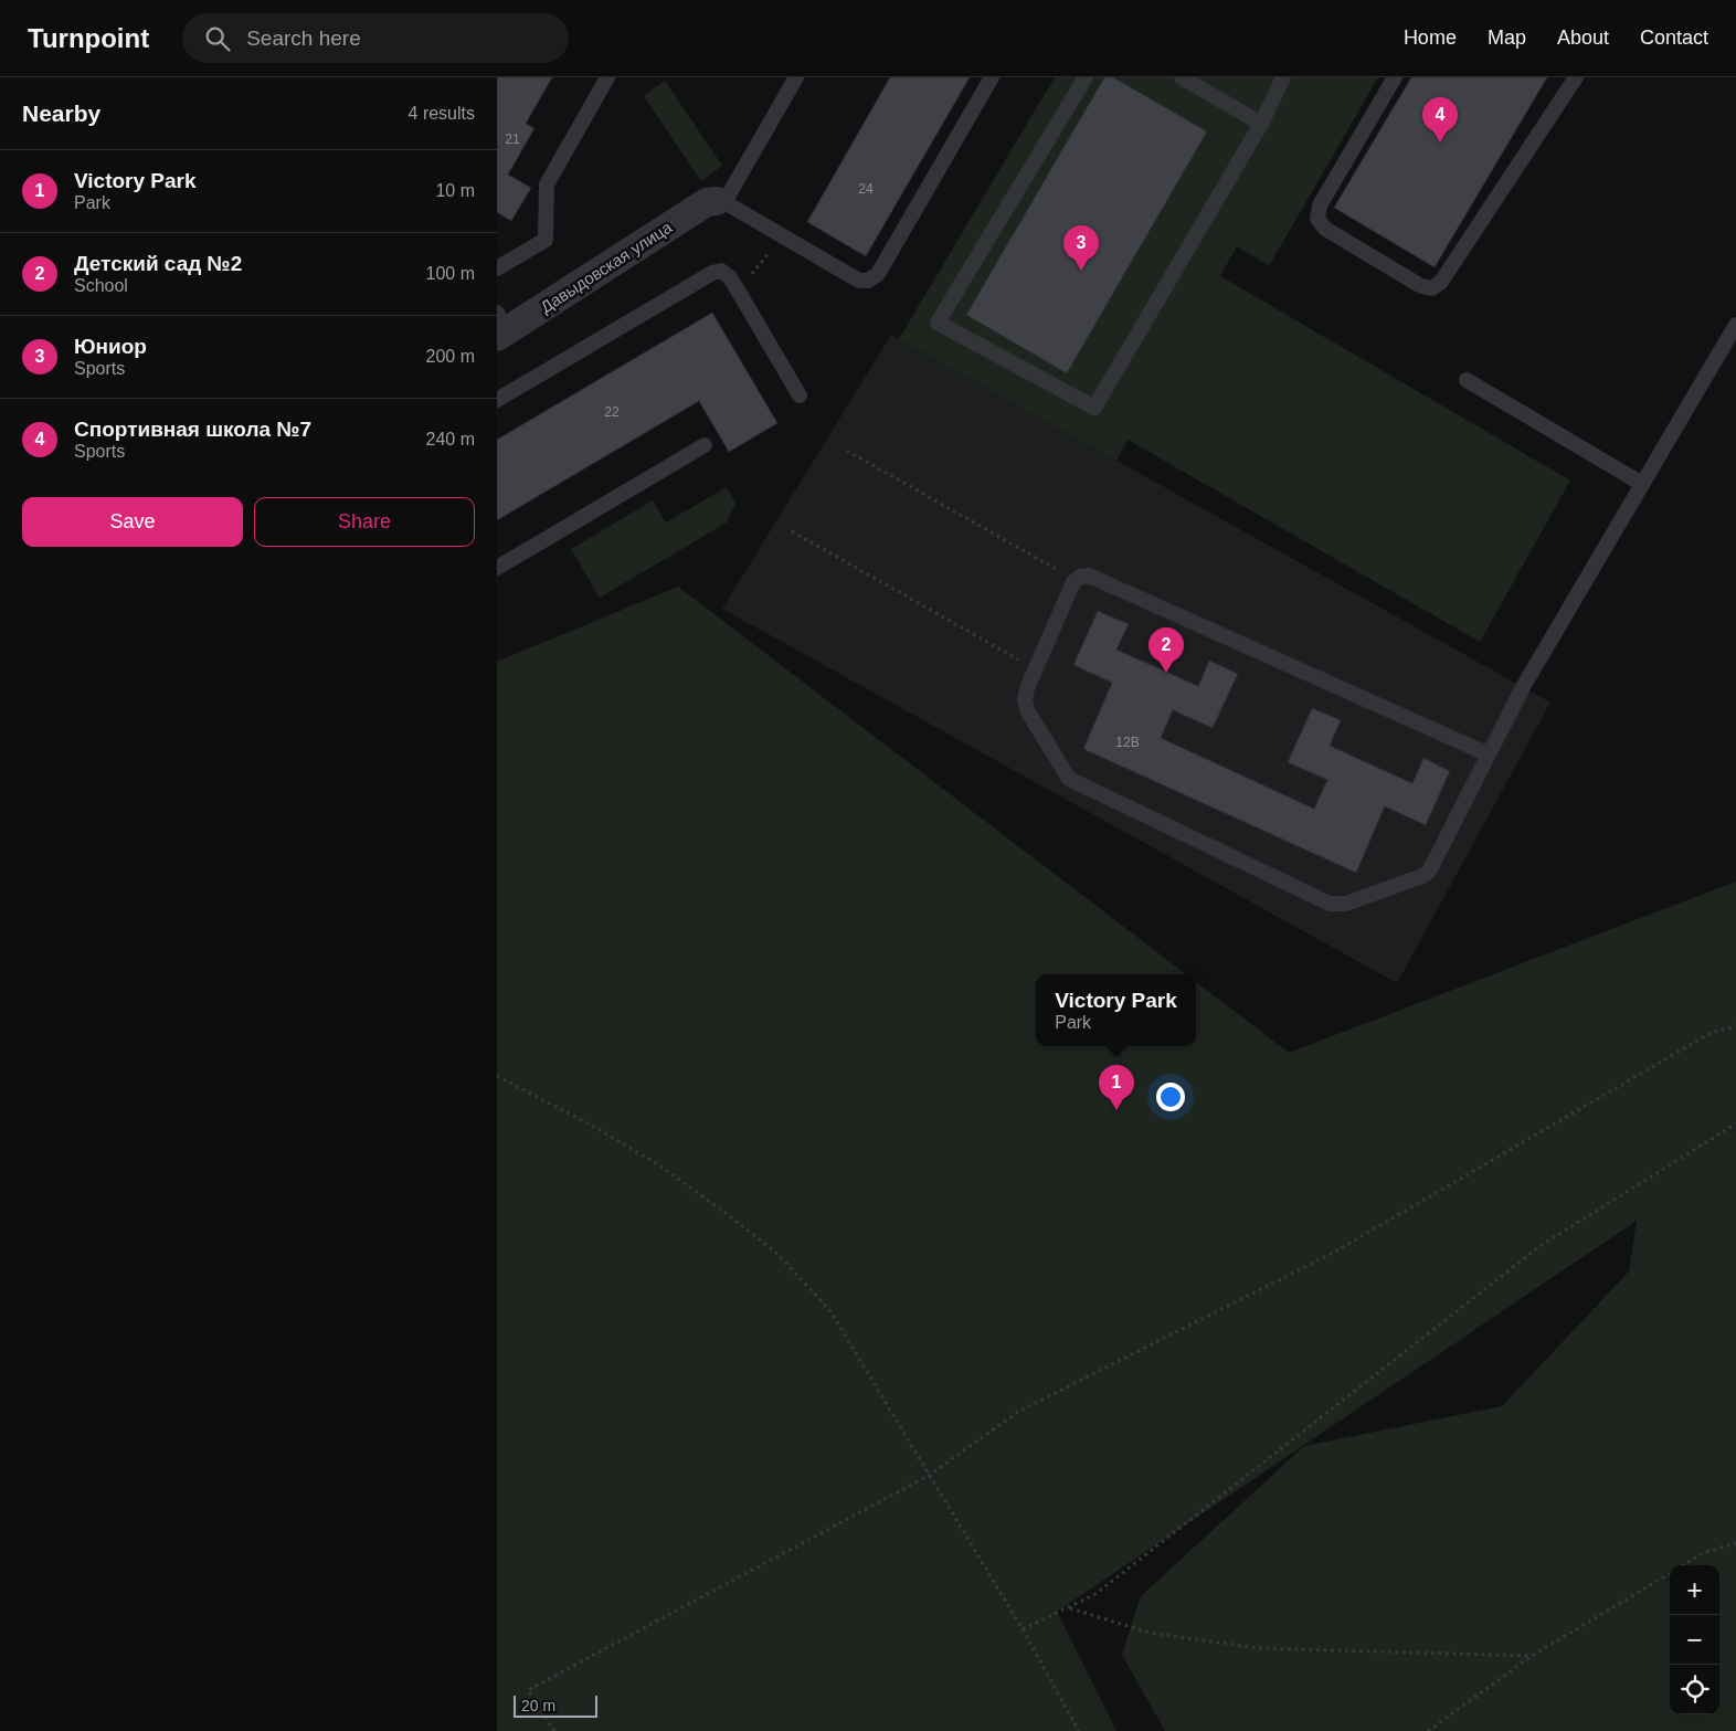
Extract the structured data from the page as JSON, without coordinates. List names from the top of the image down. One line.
{"streets":{"street":["Давыдовская улица"]},"house_numbers":["21","24","22","12В"],"scale_bar":"20 m","page":{"header":"Turnpoint","search":"Search here","nav":["Home","Map","About","Contact"],"heading":["Nearby","4 results"],"pins":["4","3","2","1"],"list":[{"mark":"1","name":"Victory Park","note":"Park","value":"10 m"},{"mark":"2","name":"Детский сад №2","note":"School","value":"100 m"},{"mark":"3","name":"Юниор","note":"Sports","value":"200 m"},{"mark":"4","name":"Спортивная школа №7","note":"Sports","value":"240 m"}],"buttons":["Save","Share"],"popup":["Victory Park","Park"],"map_buttons":["+","−"],"scale":"20 m"}}
